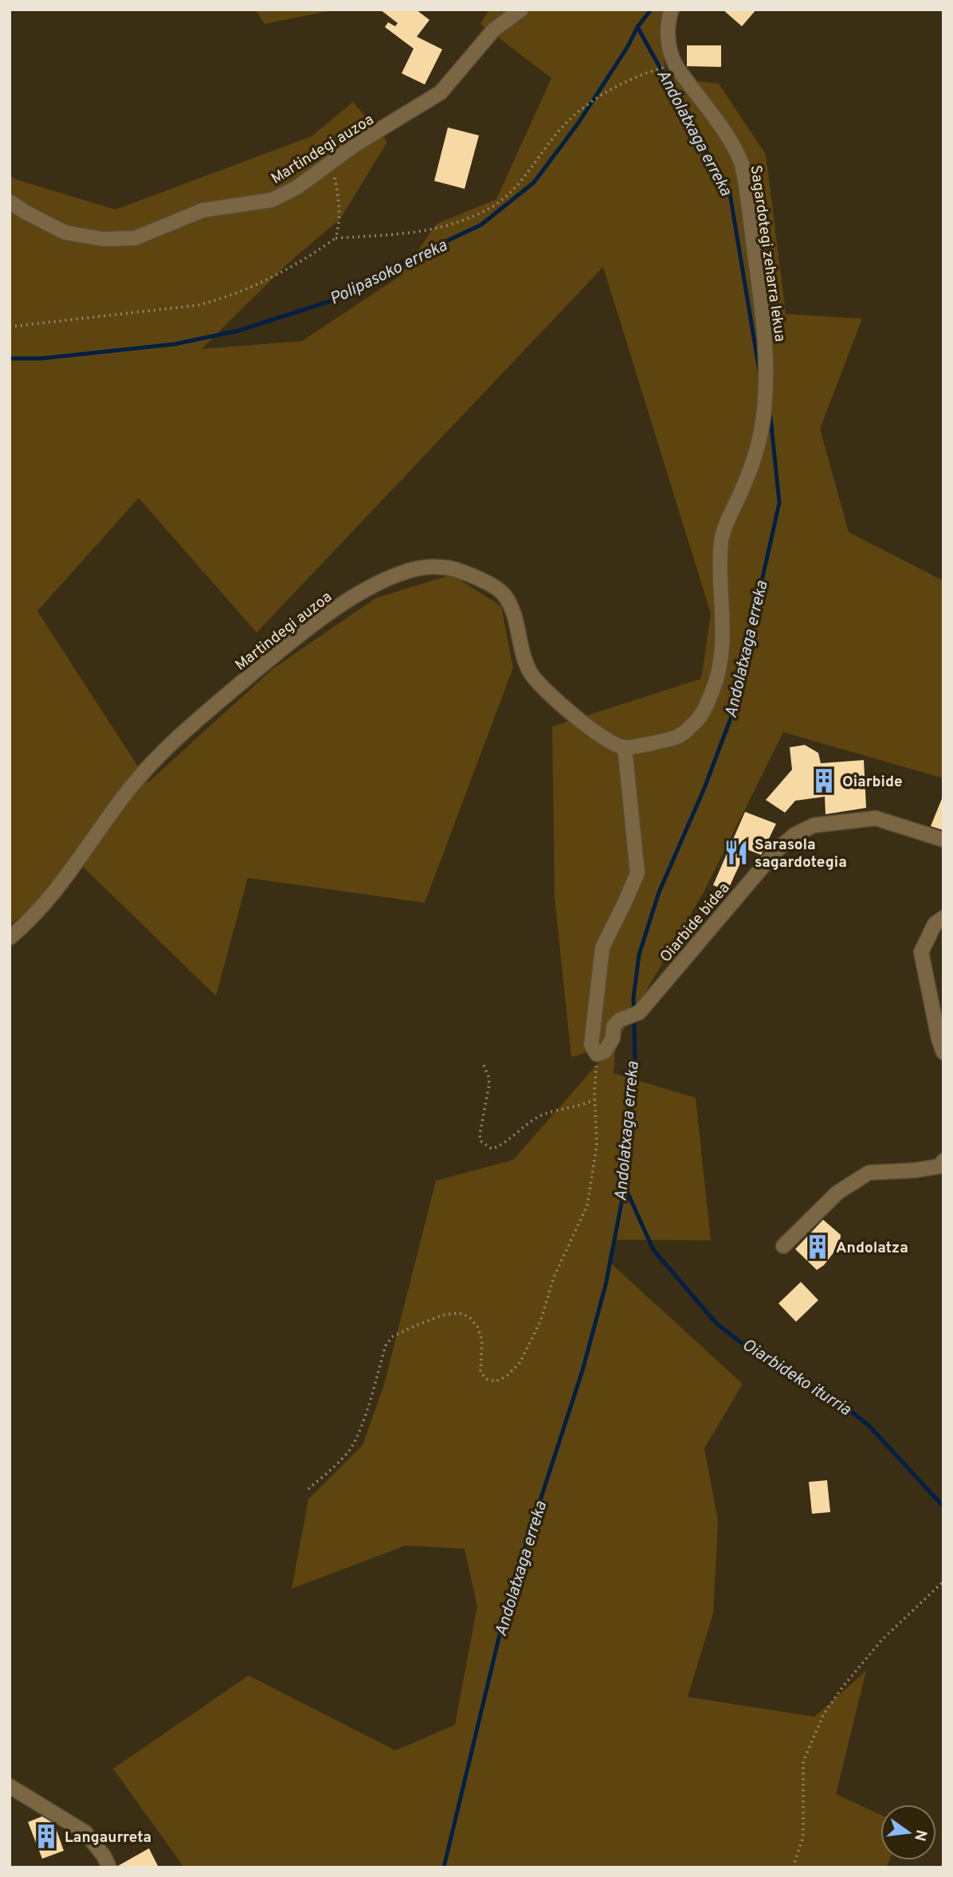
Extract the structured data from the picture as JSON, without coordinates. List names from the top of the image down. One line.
{"streets":{"street":["Martindegi auzoa","Sagardotegi zeharra lekua","Oiarbide bidea"]},"crossings":[["Martindegi auzoa","Sagardotegi zeharra lekua"]],"water":["Andolatxaga erreka","Polipasoko erreka","Oiarbideko iturria"],"places":{"building":["Oiarbide","Andolatza","Langaurreta"],"restaurant":["Sarasola sagardotegia"]},"north":"right"}
